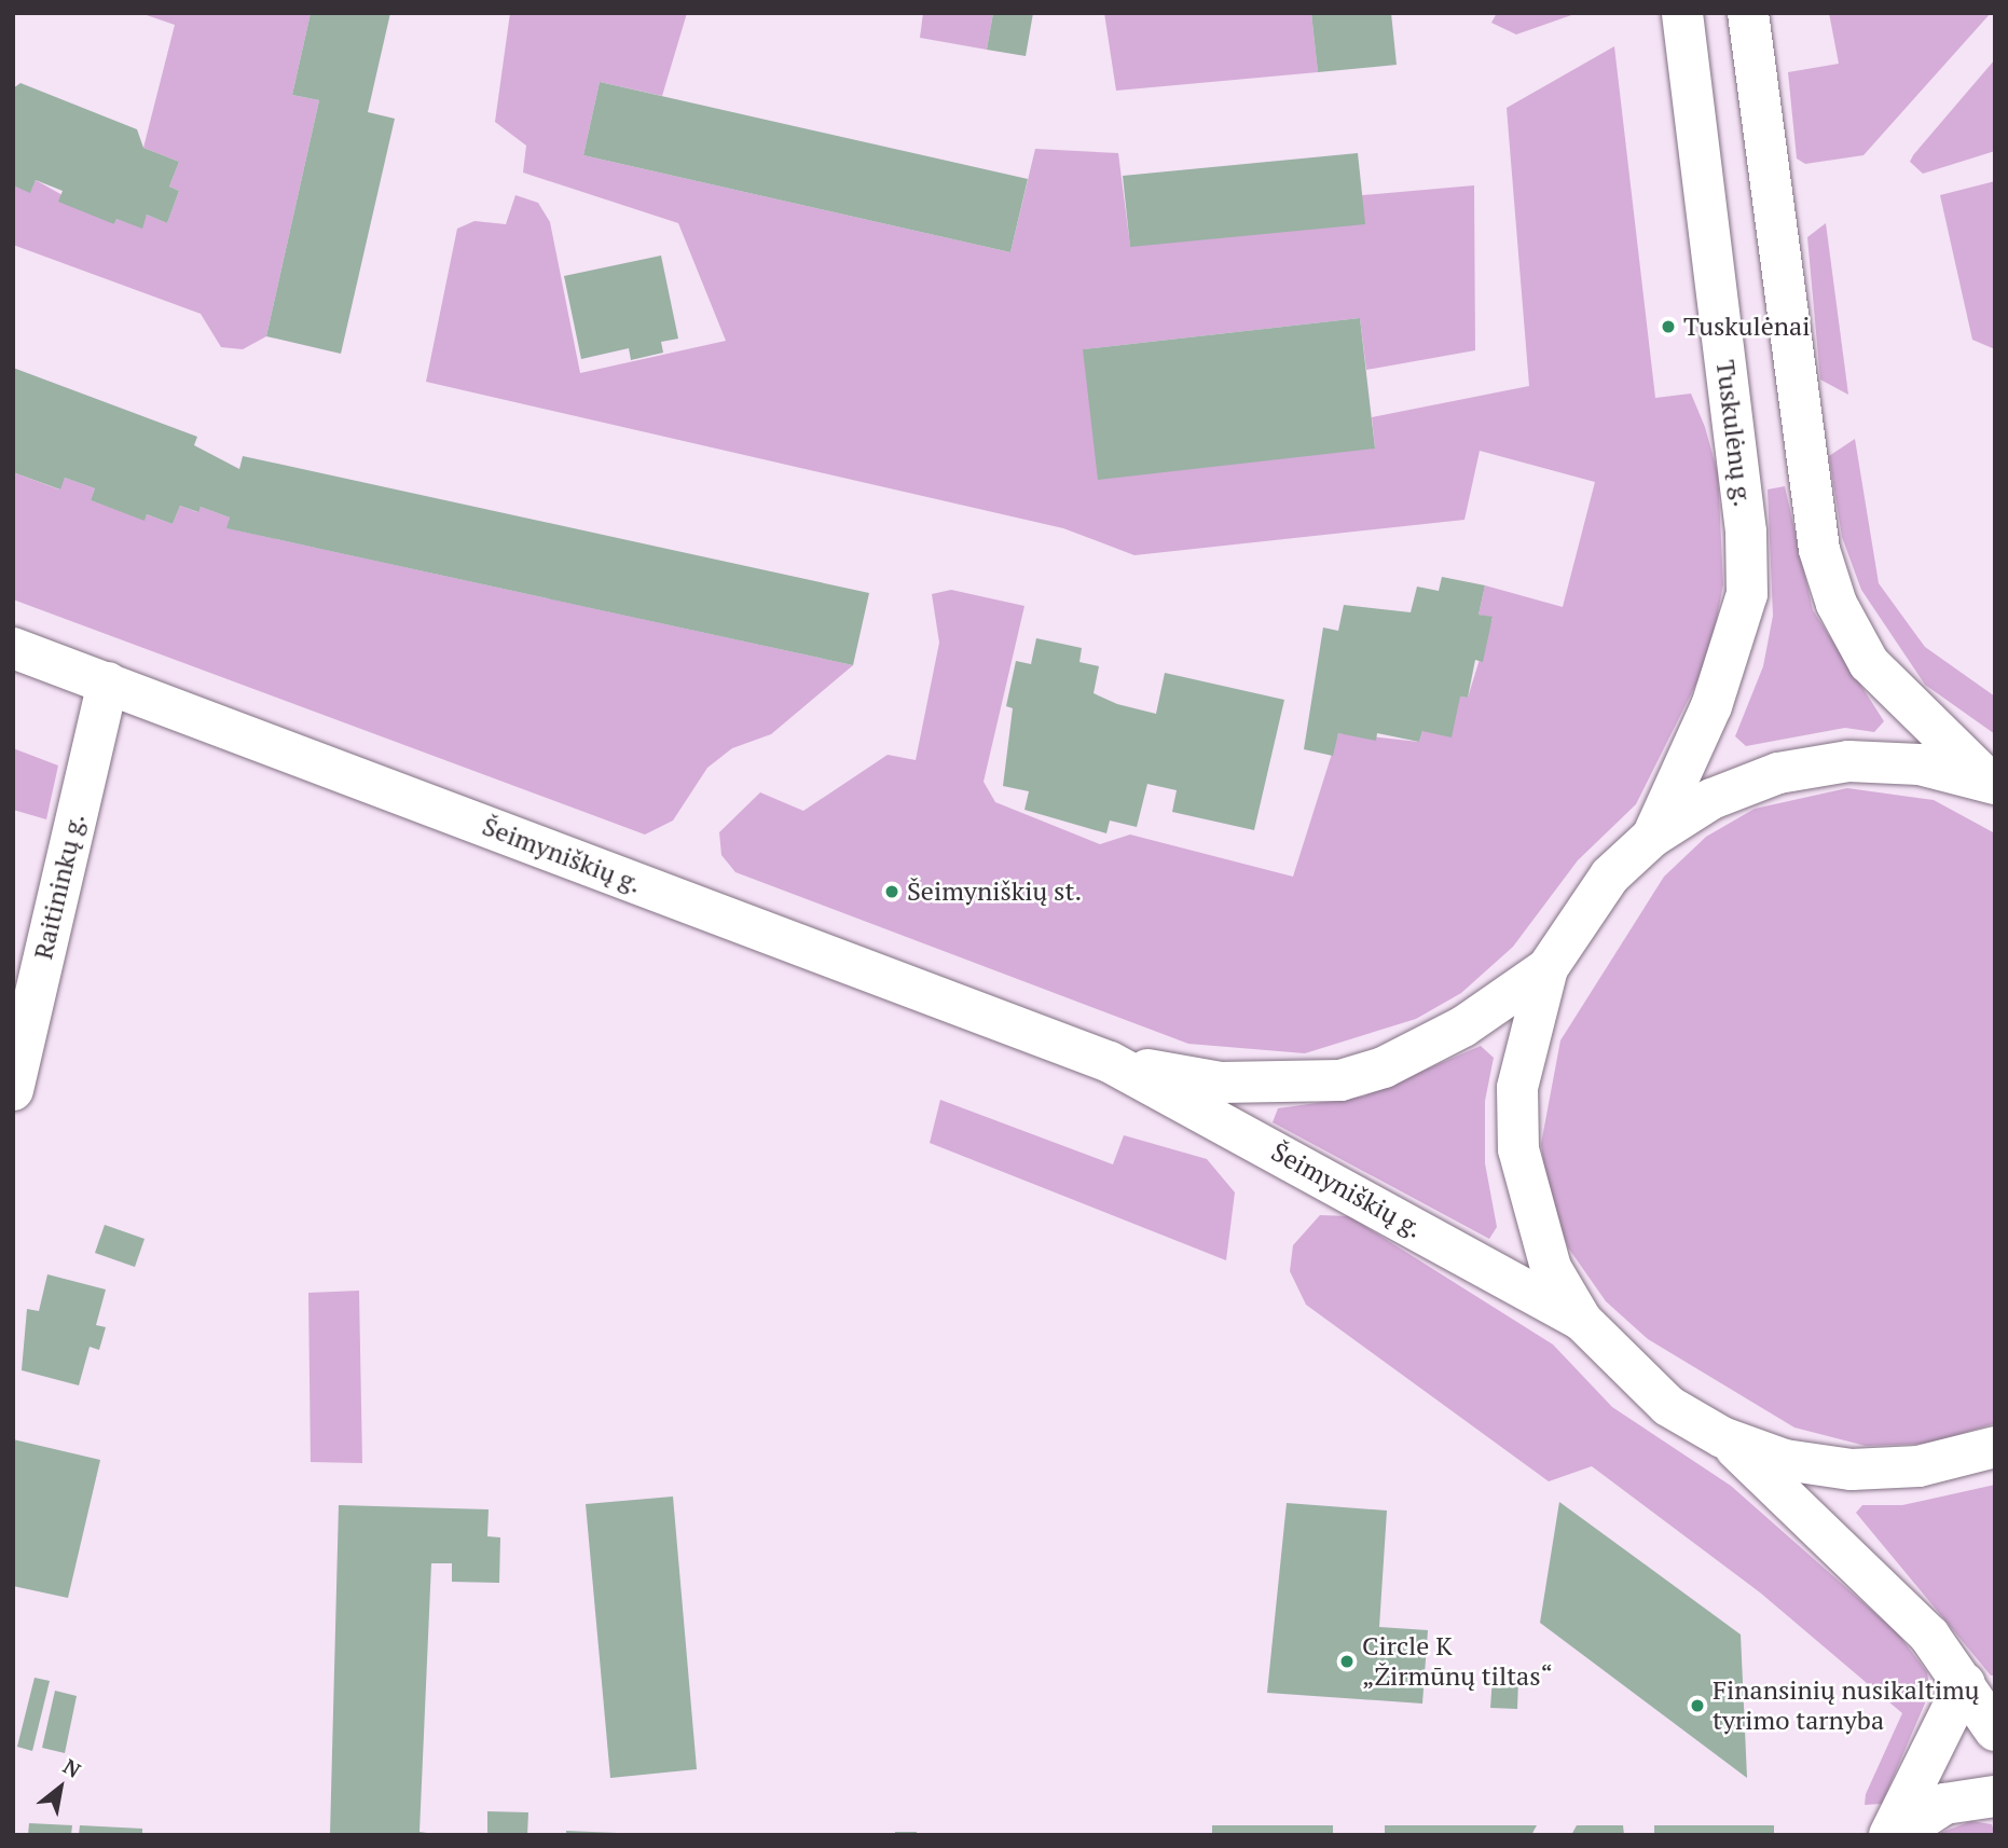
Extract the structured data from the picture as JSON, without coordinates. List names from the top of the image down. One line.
{"streets":{"main road":["Tuskulėnų g.","Šeimyniškių g.","Raitininkų g."]},"crossings":[["Šeimyniškių g.","Raitininkų g."]],"places":["Tuskulėnai","Šeimyniškių st.","Circle K „Žirmūnų tiltas“","Finansinių nusikaltimų tyrimo tarnyba"],"north":"top right"}
